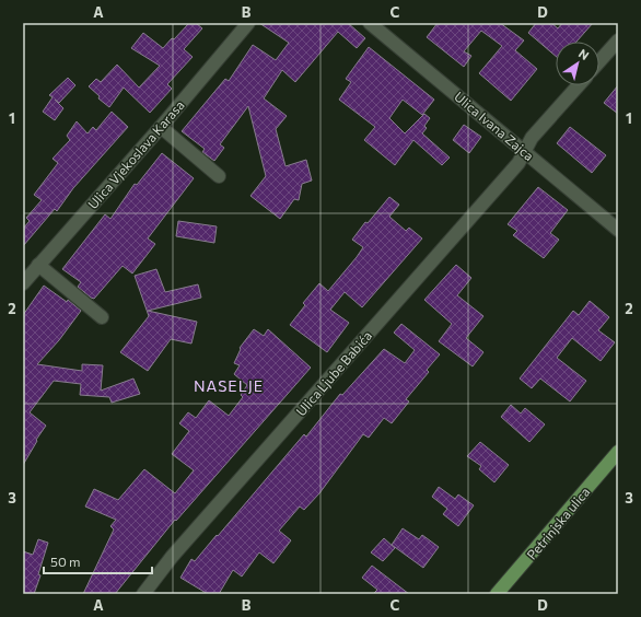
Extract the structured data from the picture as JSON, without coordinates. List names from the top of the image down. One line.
{"streets":{"main road":["Petrinjska ulica"],"street":["Ulica Ivana Zajca","Ulica Vjekoslava Karasa","Ulica Ljube Babića"]},"crossings":[["Ulica Ivana Zajca","Ulica Ljube Babića"]],"districts":["NASELJE"],"scale_bar":"50 m","north":"top right","grid":{"columns":["A","B","C","D"],"rows":["1","2","3"]}}
